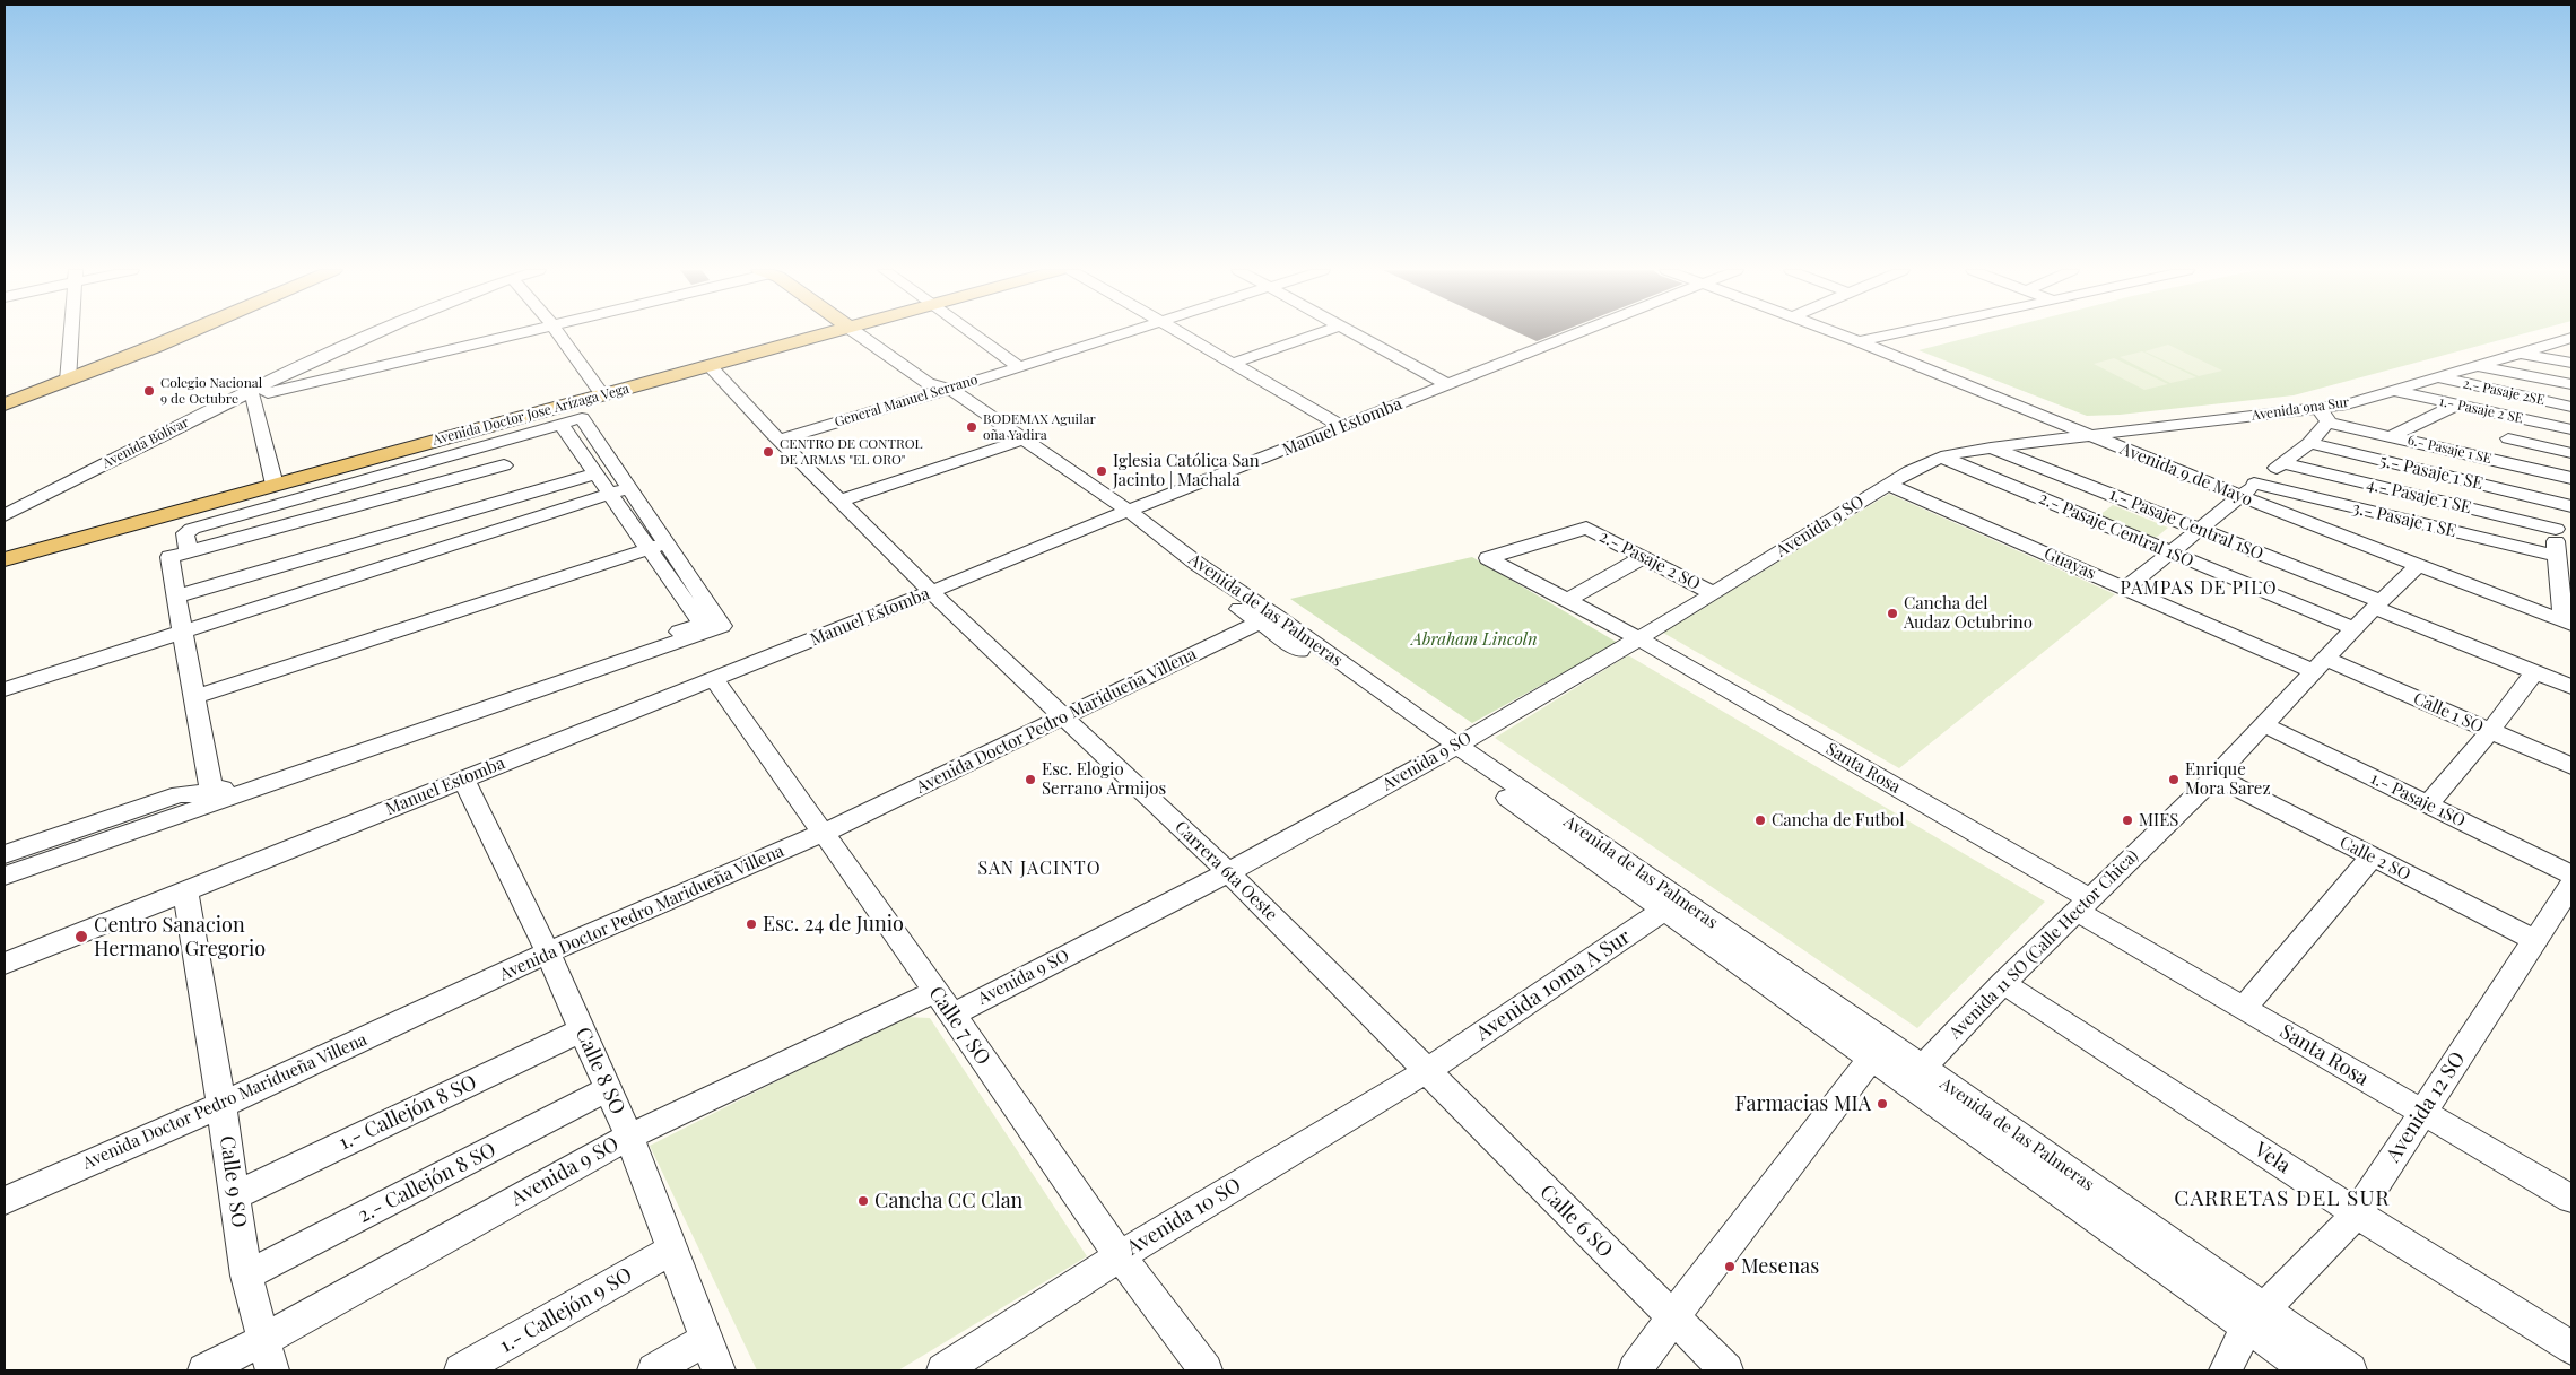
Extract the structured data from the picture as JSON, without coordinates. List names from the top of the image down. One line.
{"streets":{"main road":["Avenida Doctor Jose Arízaga Vega"],"street":["2.- Pasaje 2SE","General Manuel Serrano","Avenida 9na Sur","1.- Pasaje 2 SE","Manuel Estomba","Avenida Bolívar","6.- Pasaje 1 SE","5.- Pasaje 1 SE","Avenida 9 de Mayo","4.- Pasaje 1 SE","3.- Pasaje 1 SE","1.- Pasaje Central 1SO","Avenida 9 SO","2.- Pasaje Central 1SO","2.- Pasaje 2 SO","Guayas","Avenida de las Palmeras","Calle 1 SO","Avenida Doctor Pedro Maridueña Villena","Santa Rosa","1.- Pasaje 1SO","Calle 2 SO","Carrera 6ta Oeste","Avenida 11 SO (Calle Hector Chica)","Avenida 10ma A Sur","Calle 7 SO","Calle 8 SO","Avenida 12 SO","1.- Callejón 8 SO","Vela","Calle 9 SO","2.- Callejón 8 SO","Avenida 10 SO","Calle 6 SO","1.- Callejón 9 SO"]},"crossings":[["2.- Pasaje 2SE","Avenida 9na Sur"],["General Manuel Serrano","Avenida de las Palmeras"],["General Manuel Serrano","Carrera 6ta Oeste"],["Avenida 9na Sur","1.- Pasaje 2 SE"],["Avenida 9na Sur","6.- Pasaje 1 SE"],["Avenida 9na Sur","Avenida 9 de Mayo"],["Avenida 9na Sur","1.- Pasaje Central 1SO"],["Avenida 9na Sur","Avenida 9 SO"],["Avenida Doctor Jose Arízaga Vega","Carrera 6ta Oeste"],["Manuel Estomba","Avenida de las Palmeras"],["Manuel Estomba","Carrera 6ta Oeste"],["Manuel Estomba","Calle 7 SO"],["Manuel Estomba","Calle 8 SO"],["Manuel Estomba","Calle 9 SO"],["Avenida 9 de Mayo","Avenida 11 SO (Calle Hector Chica)"],["1.- Pasaje Central 1SO","Avenida 9 SO"],["1.- Pasaje Central 1SO","Avenida 11 SO (Calle Hector Chica)"],["Avenida 9 SO","2.- Pasaje Central 1SO"],["Avenida 9 SO","2.- Pasaje 2 SO"],["Avenida 9 SO","Guayas"],["Avenida 9 SO","Avenida de las Palmeras"],["Avenida 9 SO","Santa Rosa"],["Avenida 9 SO","Carrera 6ta Oeste"],["Avenida 9 SO","Calle 7 SO"],["Avenida 9 SO","Calle 8 SO"],["Avenida 9 SO","Calle 9 SO"],["2.- Pasaje Central 1SO","Avenida 11 SO (Calle Hector Chica)"],["2.- Pasaje 2 SO","Santa Rosa"],["Guayas","Calle 1 SO"],["Guayas","Avenida 11 SO (Calle Hector Chica)"],["Avenida de las Palmeras","Avenida Doctor Pedro Maridueña Villena"],["Avenida de las Palmeras","Avenida 11 SO (Calle Hector Chica)"],["Avenida de las Palmeras","Avenida 10ma A Sur"],["Avenida de las Palmeras","Avenida 12 SO"],["Calle 1 SO","Avenida 11 SO (Calle Hector Chica)"],["Avenida Doctor Pedro Maridueña Villena","Carrera 6ta Oeste"],["Avenida Doctor Pedro Maridueña Villena","Calle 7 SO"],["Avenida Doctor Pedro Maridueña Villena","Calle 8 SO"],["Avenida Doctor Pedro Maridueña Villena","Calle 9 SO"],["Santa Rosa","Avenida 11 SO (Calle Hector Chica)"],["Santa Rosa","Avenida 12 SO"],["1.- Pasaje 1SO","Avenida 11 SO (Calle Hector Chica)"],["Calle 2 SO","Avenida 11 SO (Calle Hector Chica)"],["Calle 2 SO","Avenida 12 SO"],["Carrera 6ta Oeste","Avenida 10ma A Sur"],["Carrera 6ta Oeste","Avenida 10 SO"],["Carrera 6ta Oeste","Calle 6 SO"],["Avenida 11 SO (Calle Hector Chica)","Vela"],["Avenida 10ma A Sur","Avenida 10 SO"],["Avenida 10ma A Sur","Calle 6 SO"],["Calle 7 SO","Avenida 10 SO"],["Calle 8 SO","1.- Callejón 8 SO"],["Calle 8 SO","2.- Callejón 8 SO"],["Calle 8 SO","1.- Callejón 9 SO"],["Avenida 12 SO","Vela"],["1.- Callejón 8 SO","Calle 9 SO"],["Calle 9 SO","2.- Callejón 8 SO"],["Avenida 10 SO","Calle 6 SO"]],"districts":["PAMPAS DE PILO","SAN JACINTO","CARRETAS DEL SUR"],"parks":["Abraham Lincoln"],"places":["Colegio Nacional 9 de Octubre","BODEMAX Aguilar oña Yadira","CENTRO DE CONTROL DE ARMAS \"EL ORO\"","Iglesia Católica San Jacinto | Machala","Cancha del Audaz Octubrino","Esc. Elogio Serrano Armijos","Enrique Mora Sarez","Cancha de Futbol","MIES","Esc. 24 de Junio","Centro Sanacion Hermano Gregorio","Farmacias MIA","Cancha CC Clan","Mesenas"]}
